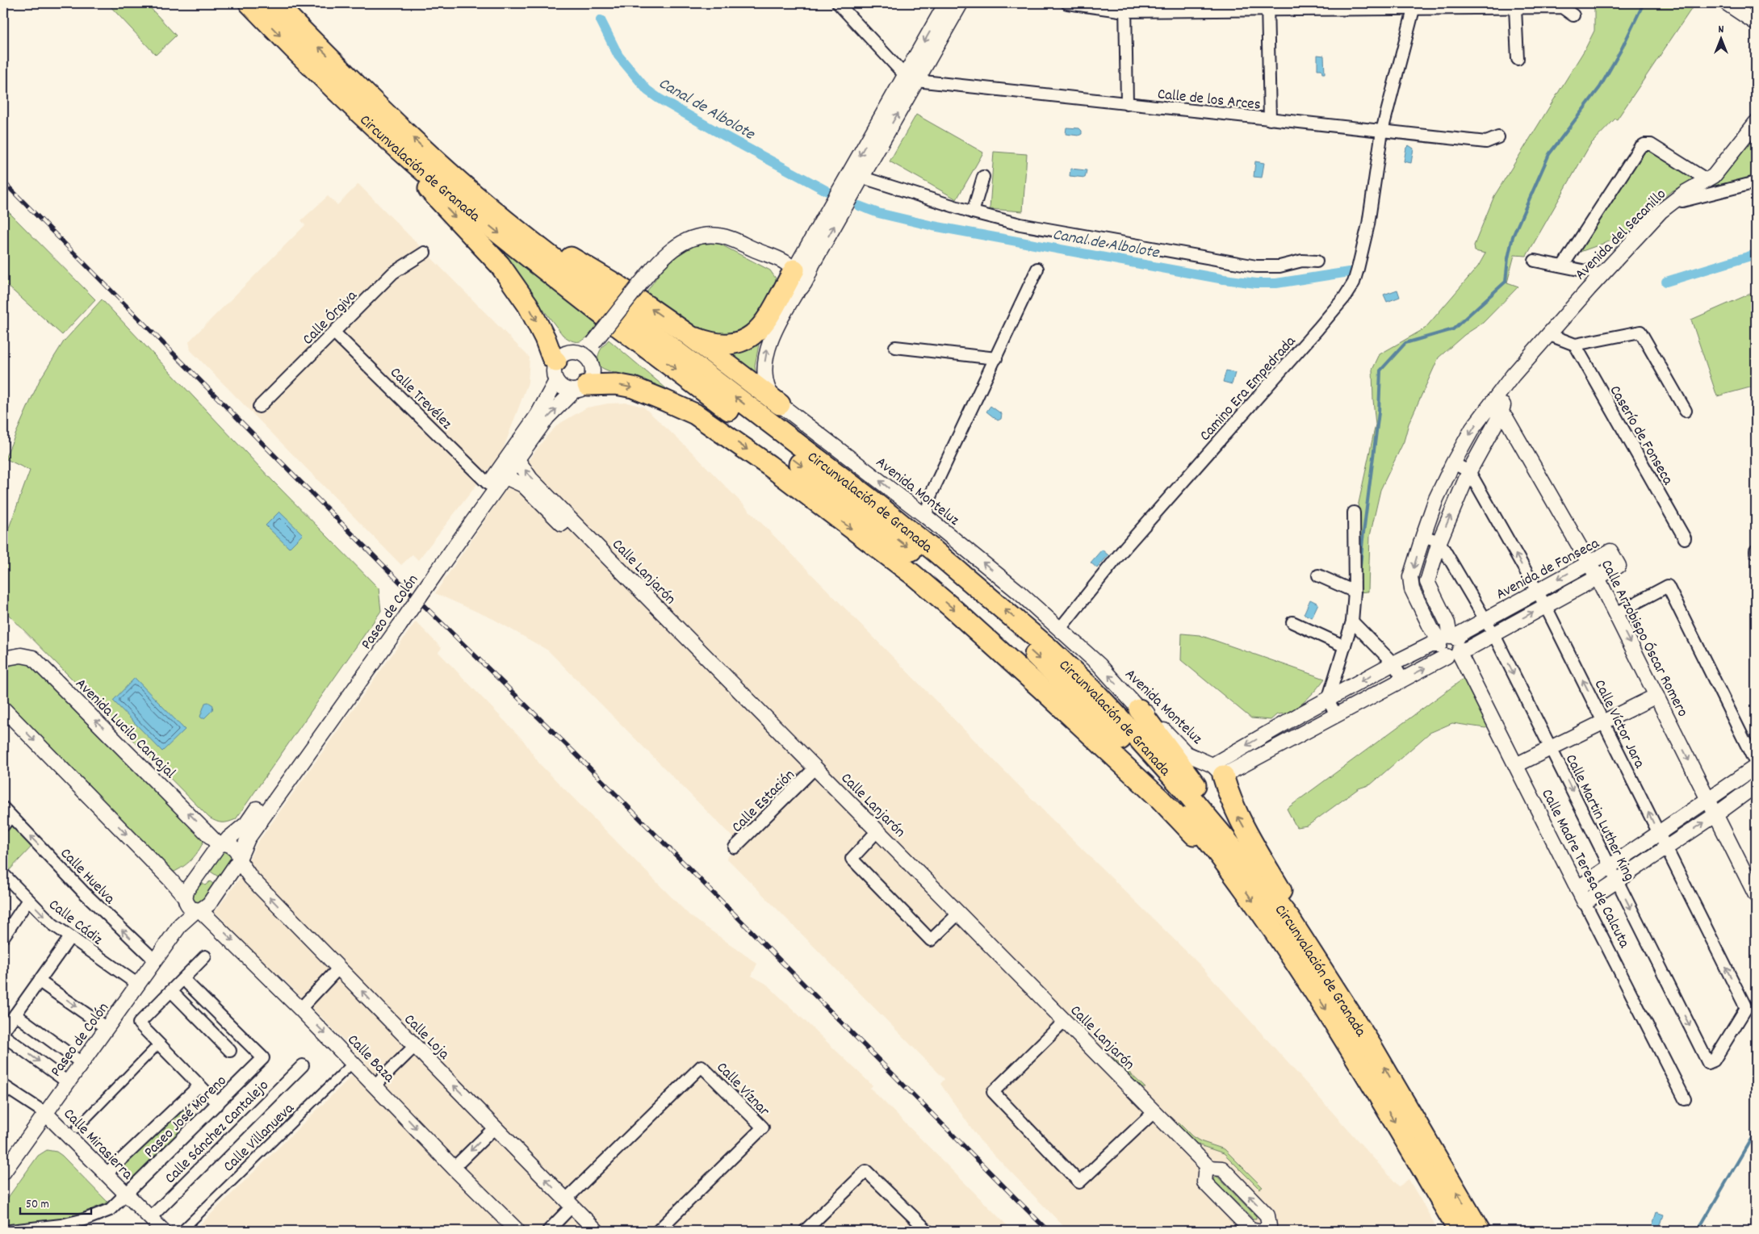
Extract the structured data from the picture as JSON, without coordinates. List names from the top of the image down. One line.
{"streets":{"highway":["Circunvalación de Granada"],"street":["Calle de los Arces","Avenida del Secanillo","Calle Órgiva","Camino Era Empedrada","Calle Trevélez","Caserío de Fonseca","Avenida Monteluz","Avenida de Fonseca","Calle Lanjarón","Paseo de Colón","Calle Arzobispo Óscar Romero","Calle Víctor Jara","Avenida Lucilo Carvajal","Calle Estación","Calle Martin Luther King","Calle Madre Teresa de Calcuta","Calle Huelva","Calle Cádiz","Calle Loja","Calle Baza","Calle Víznar","Paseo José Moreno","Calle Sánchez Cantalejo","Calle Villanueva","Calle Mirasierra"]},"crossings":[["Calle de los Arces","Camino Era Empedrada"],["Calle de los Arces","Avenida Monteluz"],["Avenida del Secanillo","Avenida de Fonseca"],["Avenida del Secanillo","Calle Arzobispo Óscar Romero"],["Avenida del Secanillo","Calle Víctor Jara"],["Avenida del Secanillo","Calle Martin Luther King"],["Avenida del Secanillo","Calle Madre Teresa de Calcuta"],["Calle Órgiva","Calle Trevélez"],["Camino Era Empedrada","Avenida Monteluz"],["Calle Trevélez","Paseo de Colón"],["Avenida Monteluz","Avenida de Fonseca"],["Avenida de Fonseca","Calle Arzobispo Óscar Romero"],["Avenida de Fonseca","Calle Víctor Jara"],["Avenida de Fonseca","Calle Martin Luther King"],["Avenida de Fonseca","Calle Madre Teresa de Calcuta"],["Calle Lanjarón","Paseo de Colón"],["Calle Lanjarón","Calle Estación"],["Paseo de Colón","Avenida Lucilo Carvajal"],["Paseo de Colón","Calle Huelva"],["Paseo de Colón","Calle Cádiz"],["Paseo de Colón","Calle Loja"],["Paseo de Colón","Calle Baza"],["Paseo de Colón","Calle Mirasierra"],["Calle Víctor Jara","Calle Martin Luther King"],["Avenida Lucilo Carvajal","Calle Loja"],["Calle Loja","Calle Víznar"],["Calle Baza","Calle Villanueva"],["Paseo José Moreno","Calle Mirasierra"],["Calle Sánchez Cantalejo","Calle Mirasierra"]],"one_way":["Calle Arzobispo Óscar Romero","Calle Víctor Jara","Calle Martin Luther King","Calle Loja"],"water":["Canal de Albolote"],"scale_bar":"50 m","north":"top"}
